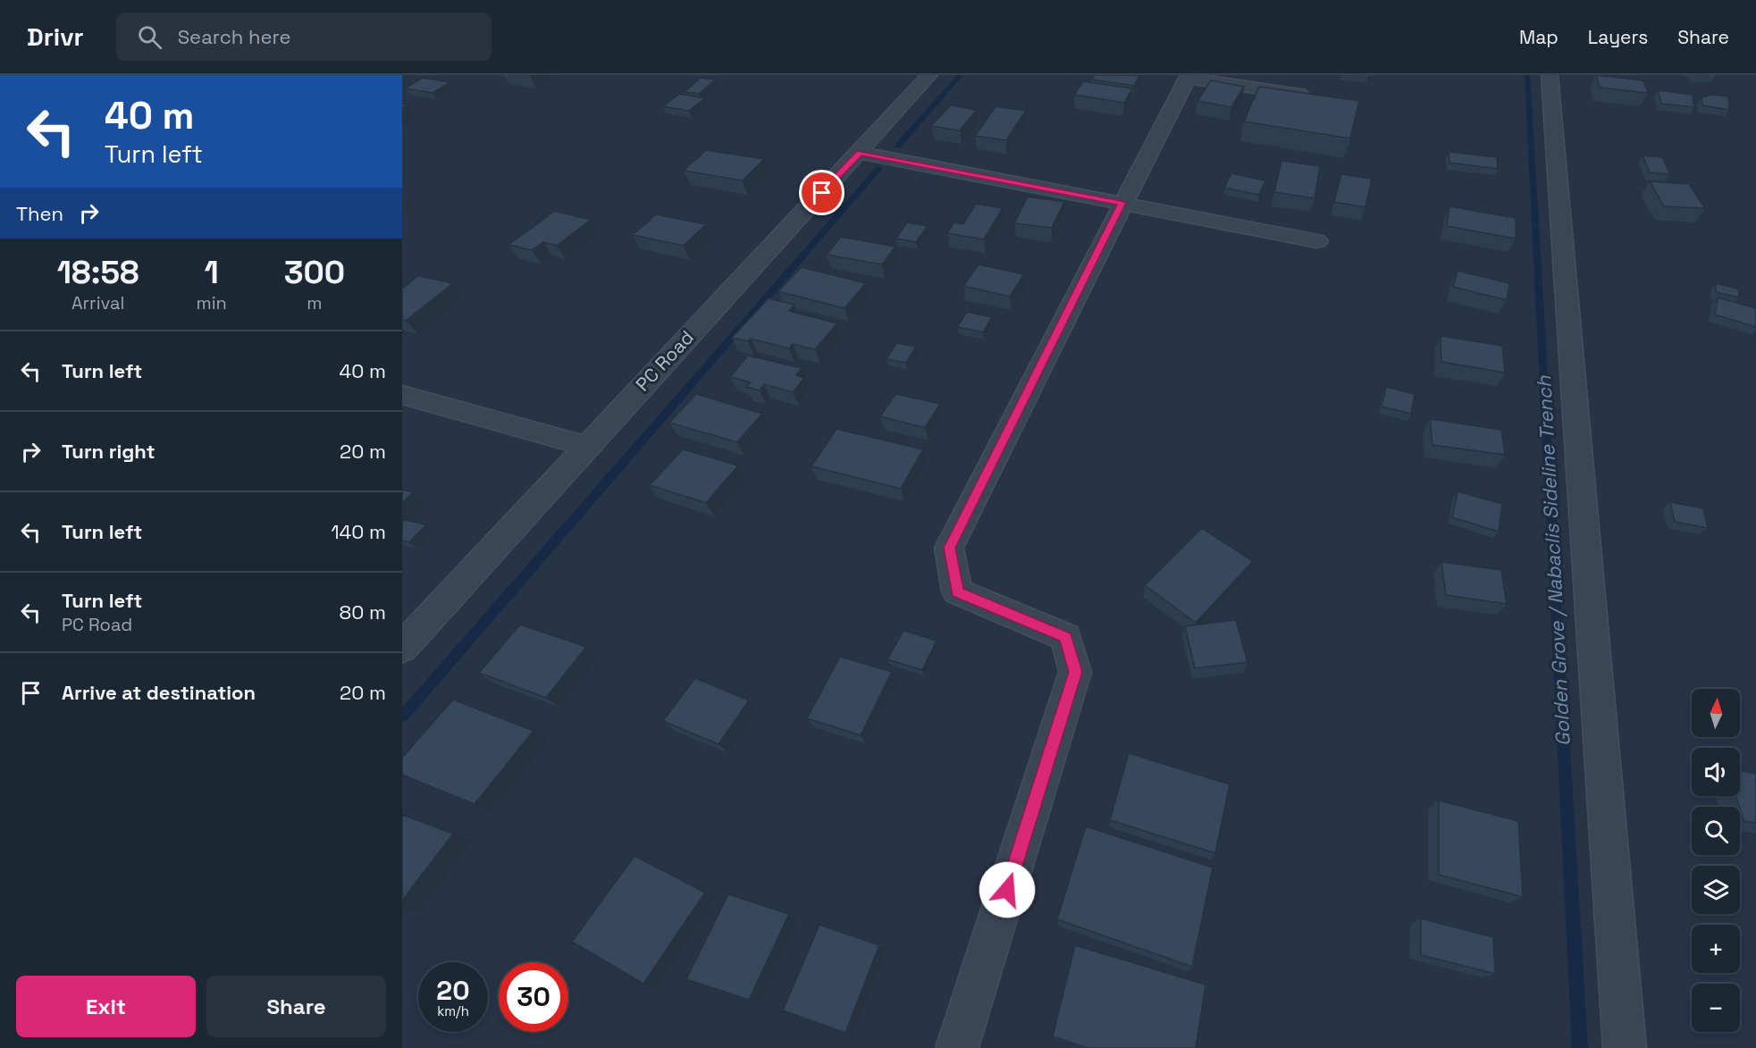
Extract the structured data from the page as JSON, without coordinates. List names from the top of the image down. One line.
{"streets":{"street":["PC Road"]},"water":["Golden Grove / Nabaclis Sideline Trench"],"north":"top","page":{"header":"Drivr","search":"Search here","nav":["Map","Layers","Share"],"turn":["40 m","Turn left"],"then":"Then","eta":["18:58","Arrival","1","min","300","m"],"list":[{"name":"Turn left","value":"40 m"},{"name":"Turn right","value":"20 m"},{"name":"Turn left","value":"140 m"},{"name":"Turn left","note":"PC Road","value":"80 m"},{"name":"Arrive at destination","value":"20 m"}],"map_buttons":["+","−"],"speed":"20 km/h","limit":"30","buttons":["Exit","Share"]}}
